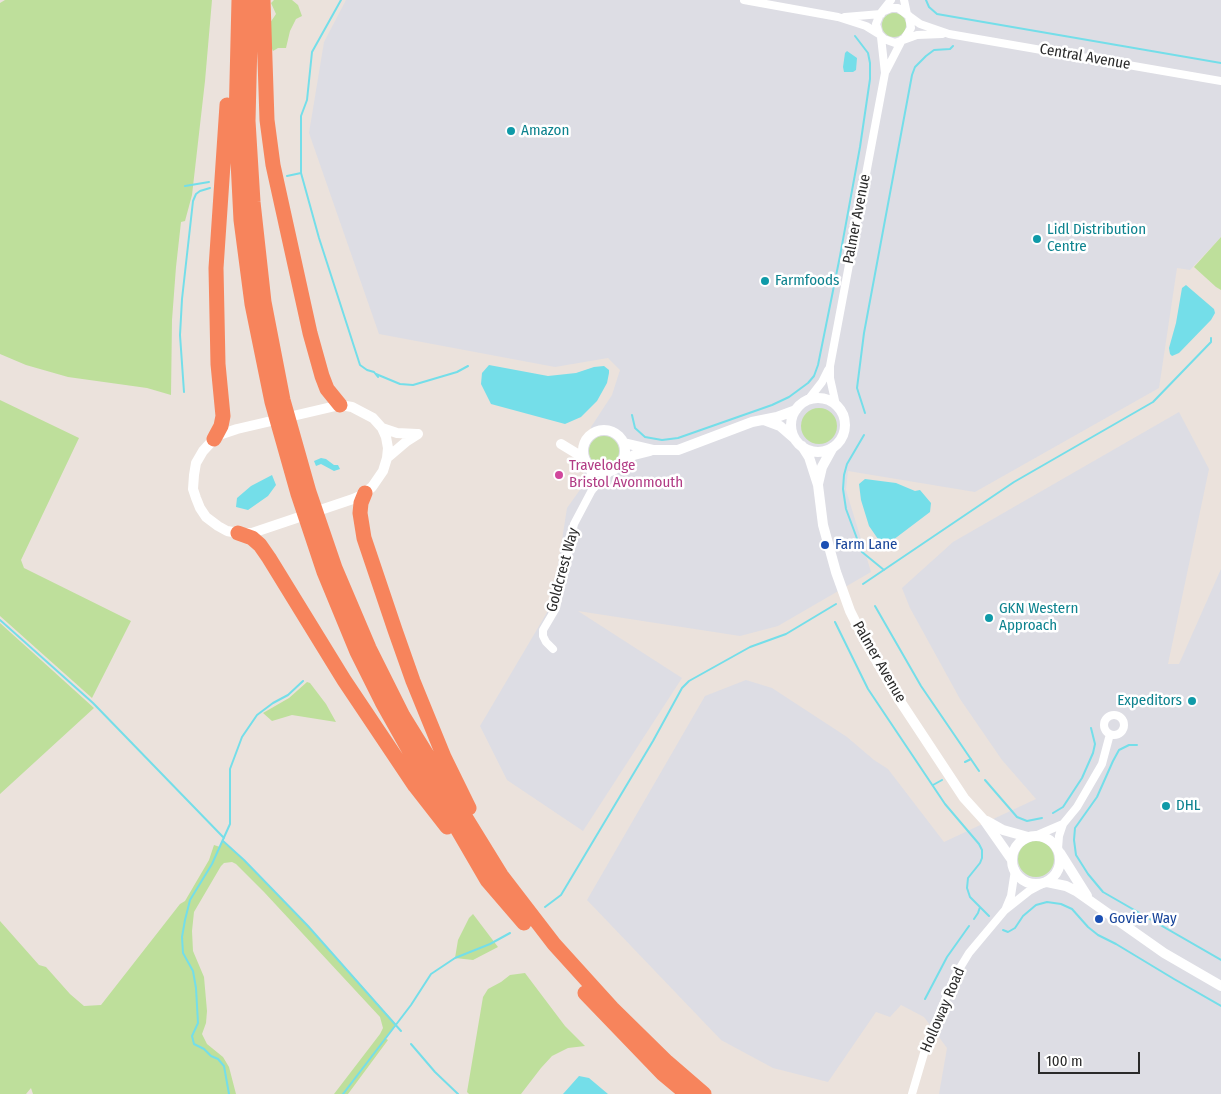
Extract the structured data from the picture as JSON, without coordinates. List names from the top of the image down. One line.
{"streets":{"street":["Central Avenue","Palmer Avenue","Goldcrest Way","Holloway Road"]},"crossings":[["Palmer Avenue","Holloway Road"]],"places":["Amazon","Lidl Distribution Centre","Farmfoods","Travelodge Bristol Avonmouth","Farm Lane","GKN Western Approach","Expeditors","DHL","Govier Way"],"scale_bar":"100 m"}
